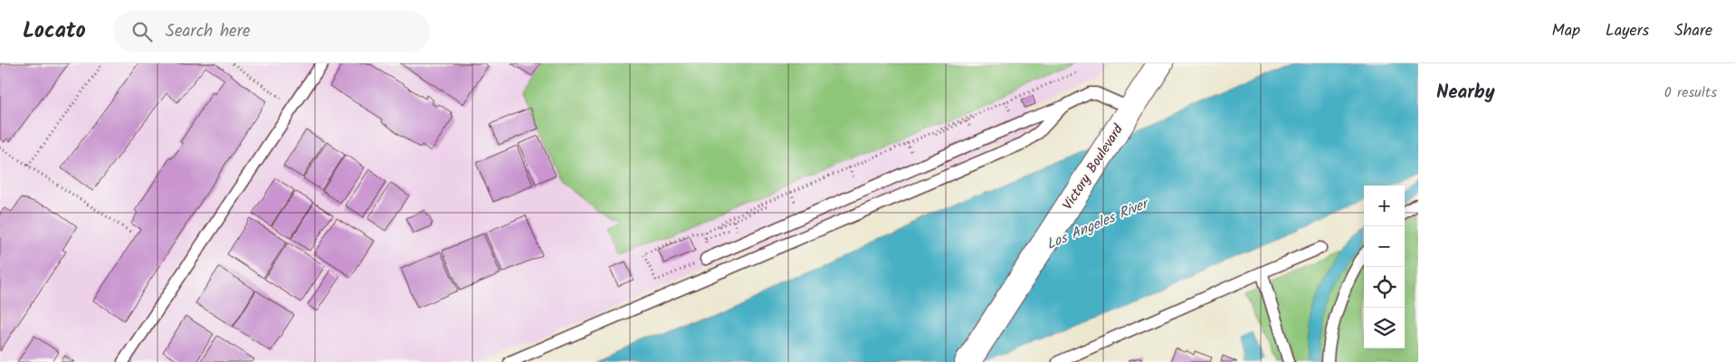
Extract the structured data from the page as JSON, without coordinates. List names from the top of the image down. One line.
{"streets":{"main road":["Victory Boulevard"]},"water":["Los Angeles River"],"page":{"header":"Locato","search":"Search here","nav":["Map","Layers","Share"],"heading":["Nearby","0 results"],"map_buttons":["+","−"]}}
